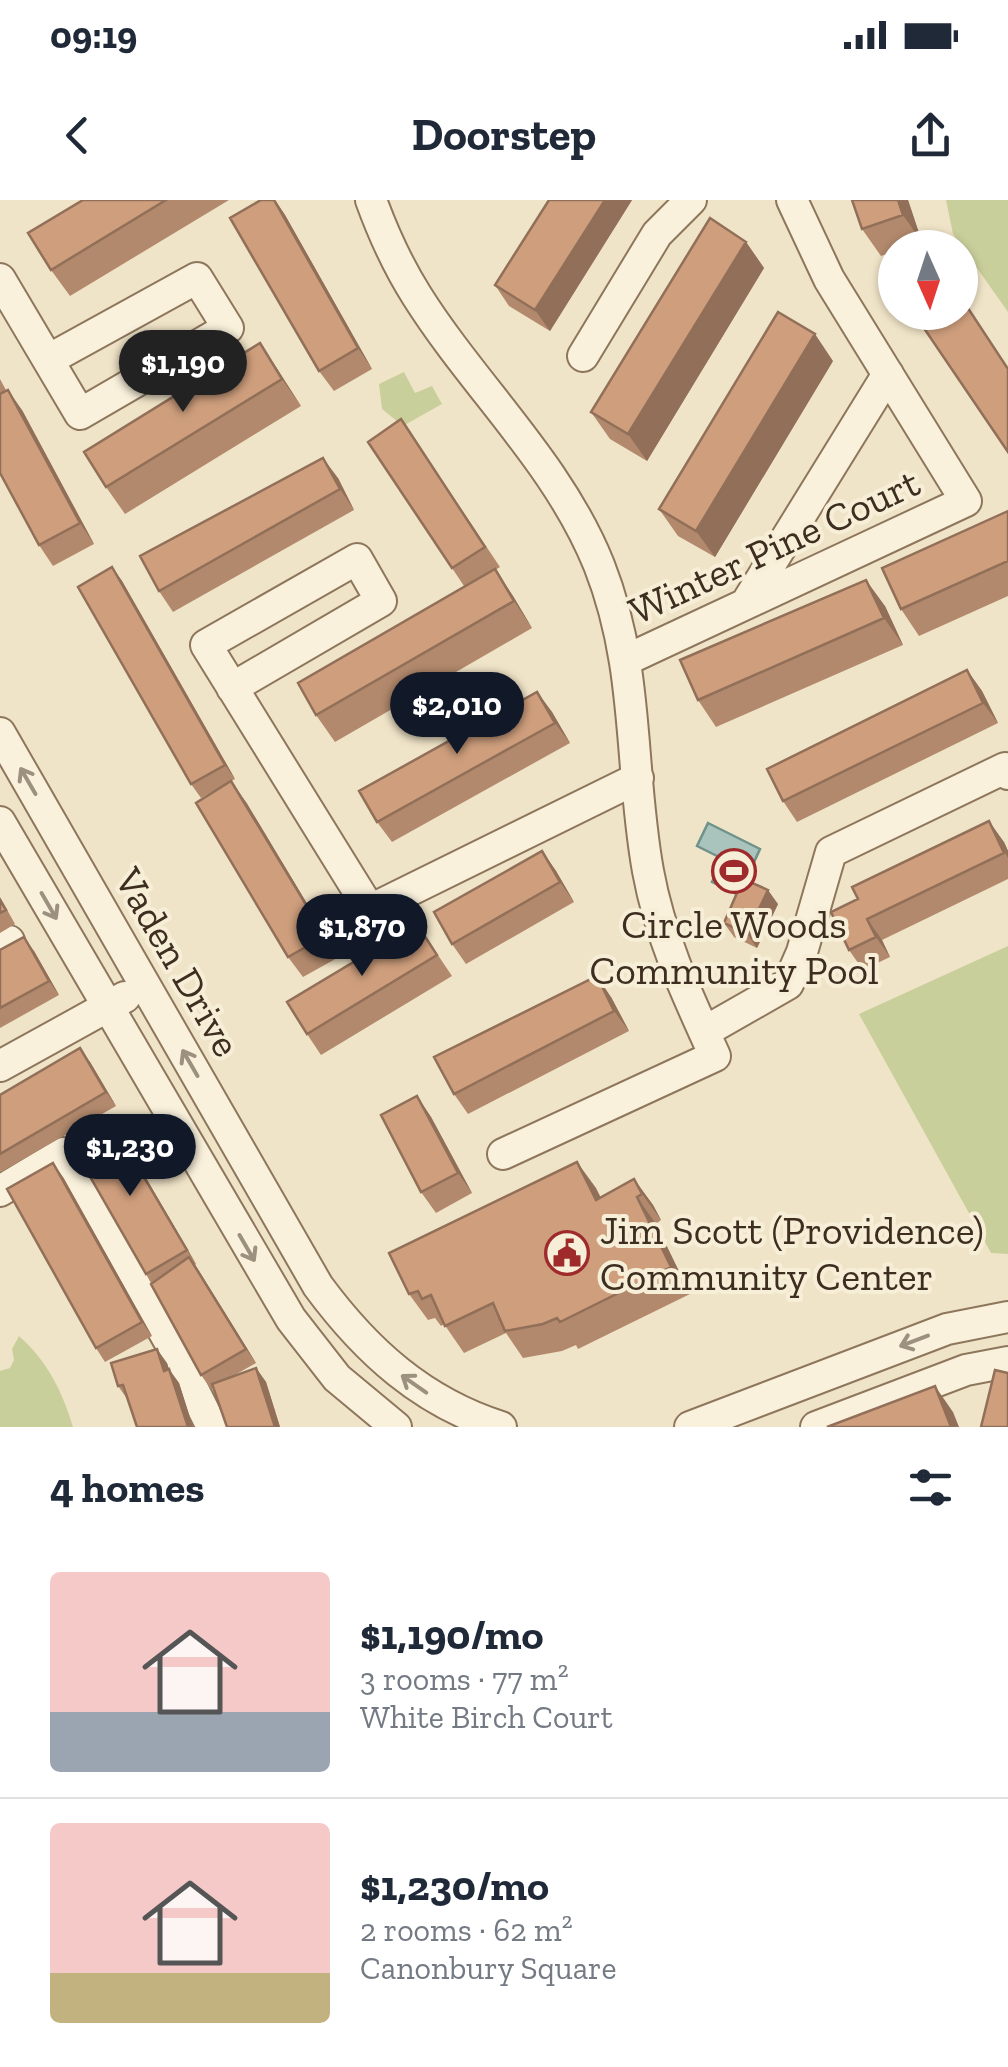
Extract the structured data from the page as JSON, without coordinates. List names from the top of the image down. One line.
{"streets":{"street":["Winter Pine Court","Vaden Drive"]},"places":{"sports":["Circle Woods Community Pool"],"public building":["Jim Scott (Providence) Community Center"]},"north":"bottom","page":{"status":"09:19","header":"Doorstep","price":["$1,190","$2,010","$1,870","$1,230"],"heading":"4 homes","list":[{"name":"$1,190/mo","note":"3 rooms · 77 m² · White Birch Court"},{"name":"$1,230/mo","note":"2 rooms · 62 m² · Canonbury Square"}]}}
